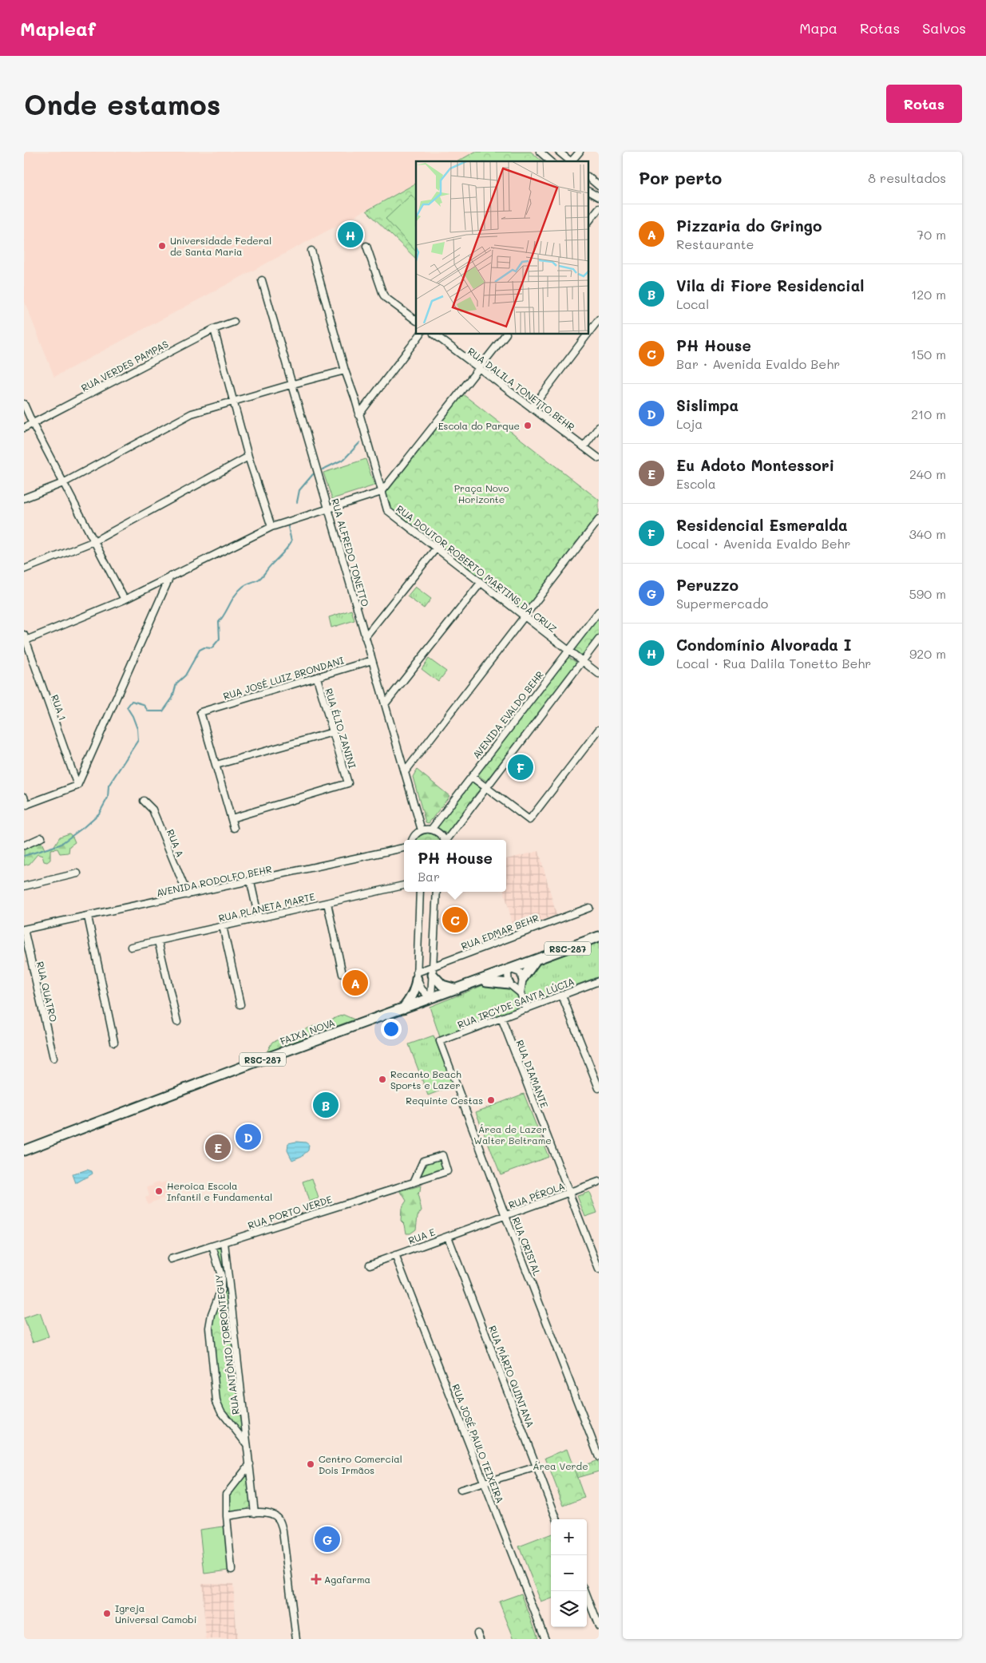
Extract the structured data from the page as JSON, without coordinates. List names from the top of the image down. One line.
{"streets":{"highway":["RSC-287","FAIXA NOVA"],"street":["RUA VERDES PAMPAS","RUA DALILA TONETTO BEHR","RUA ALFREDO TONETTO","RUA DOUTOR ROBERTO MARTINS DA CRUZ","RUA JOSÉ LUIZ BRONDANI","RUA 1","AVENIDA EVALDO BEHR","RUA ÉLIO ZANINI","RUA A","AVENIDA RODOLFO BEHR","RUA PLANETA MARTE","RUA EDMAR BEHR","RUA QUATRO","RUA IRCYDE SANTA LÚCIA","RUA DIAMANTE","RUA PÉROLA","RUA PORTO VERDE","RUA E","RUA CRISTAL","RUA ANTÔNIO TORRONTEGUY","RUA MÁRIO QUINTANA","RUA JOSÉ PAULO TEIXEIRA"]},"crossings":[["RUA ALFREDO TONETTO","RUA JOSÉ LUIZ BRONDANI"],["RUA DOUTOR ROBERTO MARTINS DA CRUZ","AVENIDA EVALDO BEHR"],["RUA JOSÉ LUIZ BRONDANI","RUA ÉLIO ZANINI"],["RUA A","AVENIDA RODOLFO BEHR"],["AVENIDA RODOLFO BEHR","RUA QUATRO"],["RUA IRCYDE SANTA LÚCIA","RUA DIAMANTE"],["RUA IRCYDE SANTA LÚCIA","RUA CRISTAL"],["RUA DIAMANTE","RUA PÉROLA"],["RUA PÉROLA","RUA E"],["RUA PÉROLA","RUA CRISTAL"],["RUA PORTO VERDE","RUA ANTÔNIO TORRONTEGUY"],["RUA E","RUA MÁRIO QUINTANA"],["RUA E","RUA JOSÉ PAULO TEIXEIRA"]],"parks":["Praça Novo Horizonte","Área de Lazer Walter Beltrame","Área Verde"],"places":{"other":["Universidade Federal de Santa Maria","Escola do Parque","Recanto Beach Sports e Lazer","Requinte Cestas","Heroica Escola Infantil e Fundamental","Centro Comercial Dois Irmãos","Igreja Universal Camobi"],"health":["Agafarma"]},"page":{"header":"Mapleaf","nav":["Mapa","Rotas","Salvos"],"buttons":"Rotas","title":"Onde estamos","heading":["Por perto","8 resultados"],"list":[{"mark":"A","name":"Pizzaria do Gringo","note":"Restaurante","value":"70 m"},{"mark":"B","name":"Vila di Fiore Residencial","note":"Local","value":"120 m"},{"mark":"C","name":"PH House","note":"Bar · Avenida Evaldo Behr","value":"150 m"},{"mark":"D","name":"Sislimpa","note":"Loja","value":"210 m"},{"mark":"E","name":"Eu Adoto Montessori","note":"Escola","value":"240 m"},{"mark":"F","name":"Residencial Esmeralda","note":"Local · Avenida Evaldo Behr","value":"340 m"},{"mark":"G","name":"Peruzzo","note":"Supermercado","value":"590 m"},{"mark":"H","name":"Condomínio Alvorada I","note":"Local · Rua Dalila Tonetto Behr","value":"920 m"}],"pins":["H","F","C","A","B","D","E","G"],"popup":["PH House","Bar"],"map_buttons":["+","−"]}}
